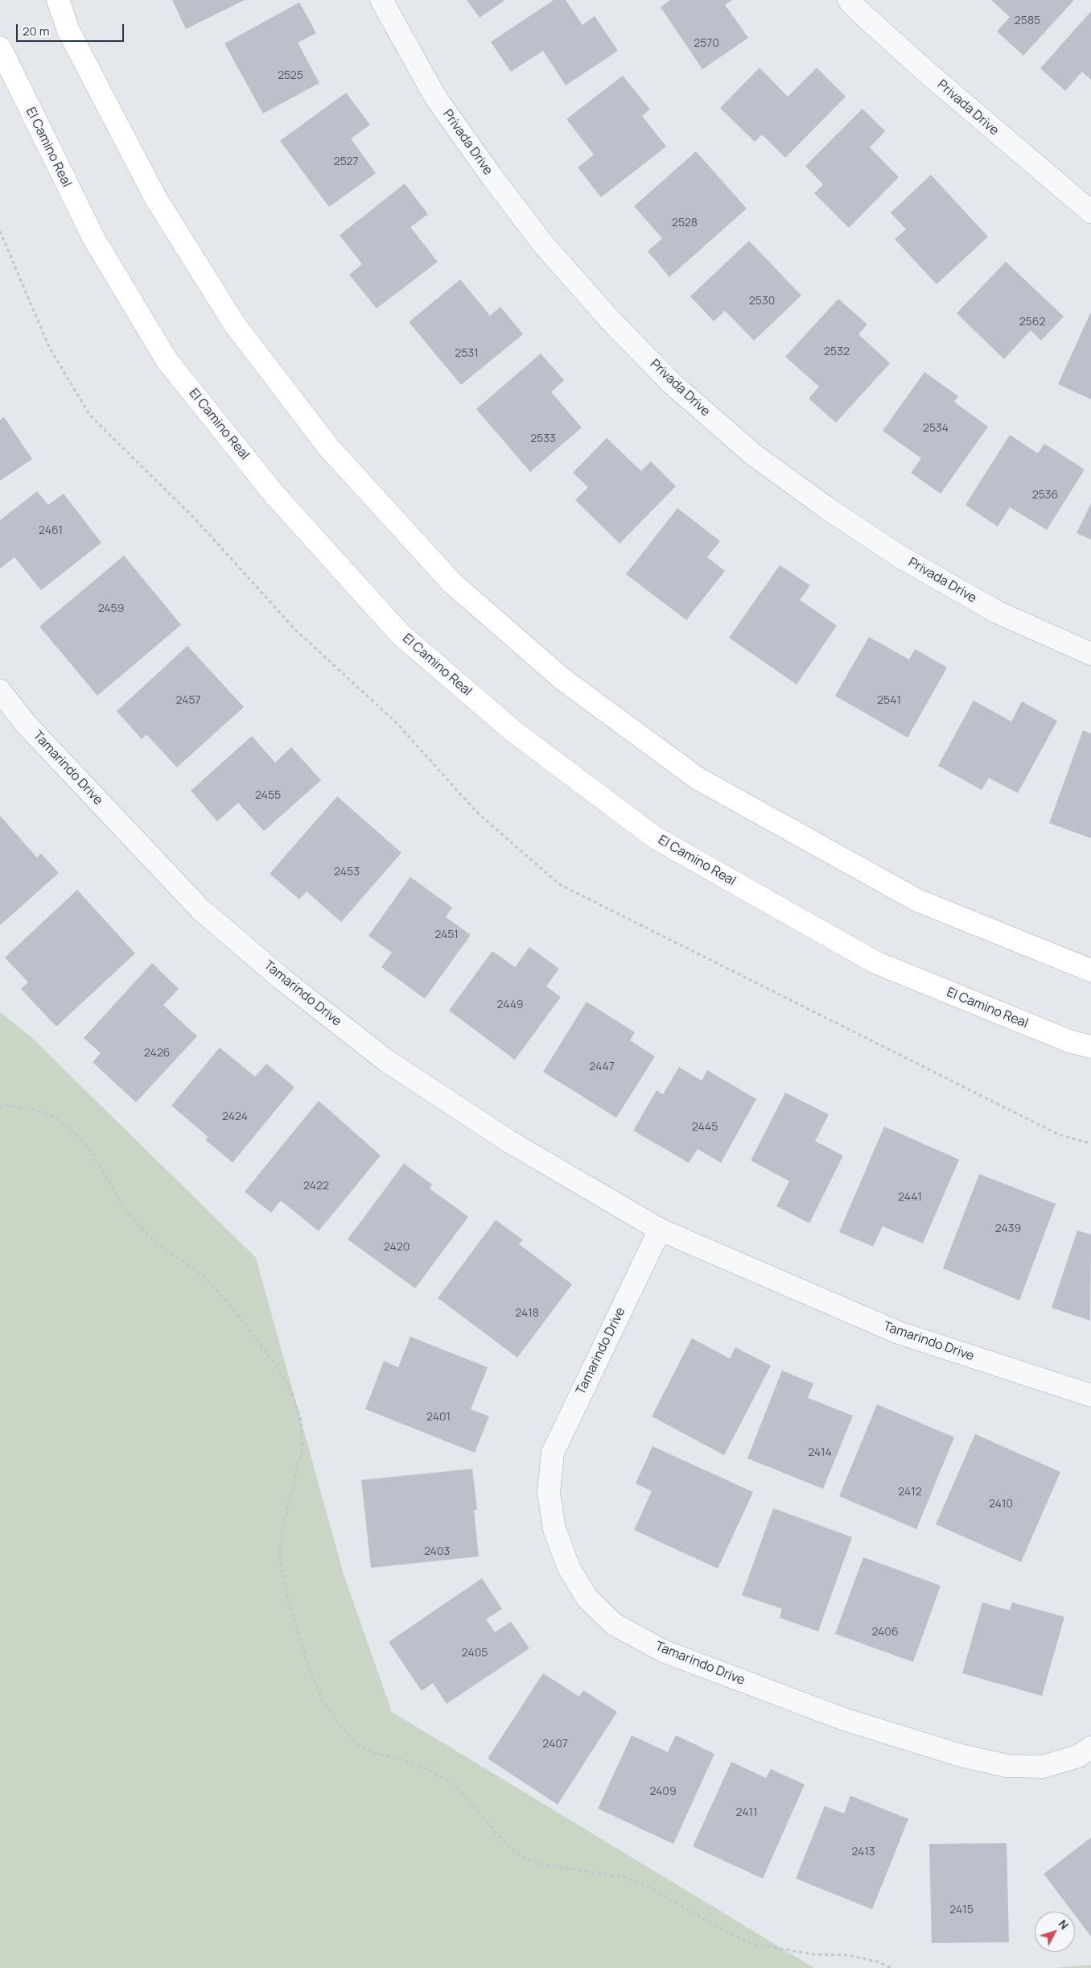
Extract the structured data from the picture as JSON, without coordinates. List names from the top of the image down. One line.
{"streets":{"main road":["El Camino Real"],"street":["Privada Drive","Tamarindo Drive"]},"house_numbers":["2585","2570","2525","2527","2528","2530","2562","2532","2531","2534","2533","2536","2461","2459","2457","2541","2455","2453","2451","2449","2426","2447","2424","2445","2422","2441","2439","2420","2418","2401","2414","2412","2410","2403","2406","2405","2407","2409","2411","2413","2415"],"scale_bar":"20 m","north":"top right"}
